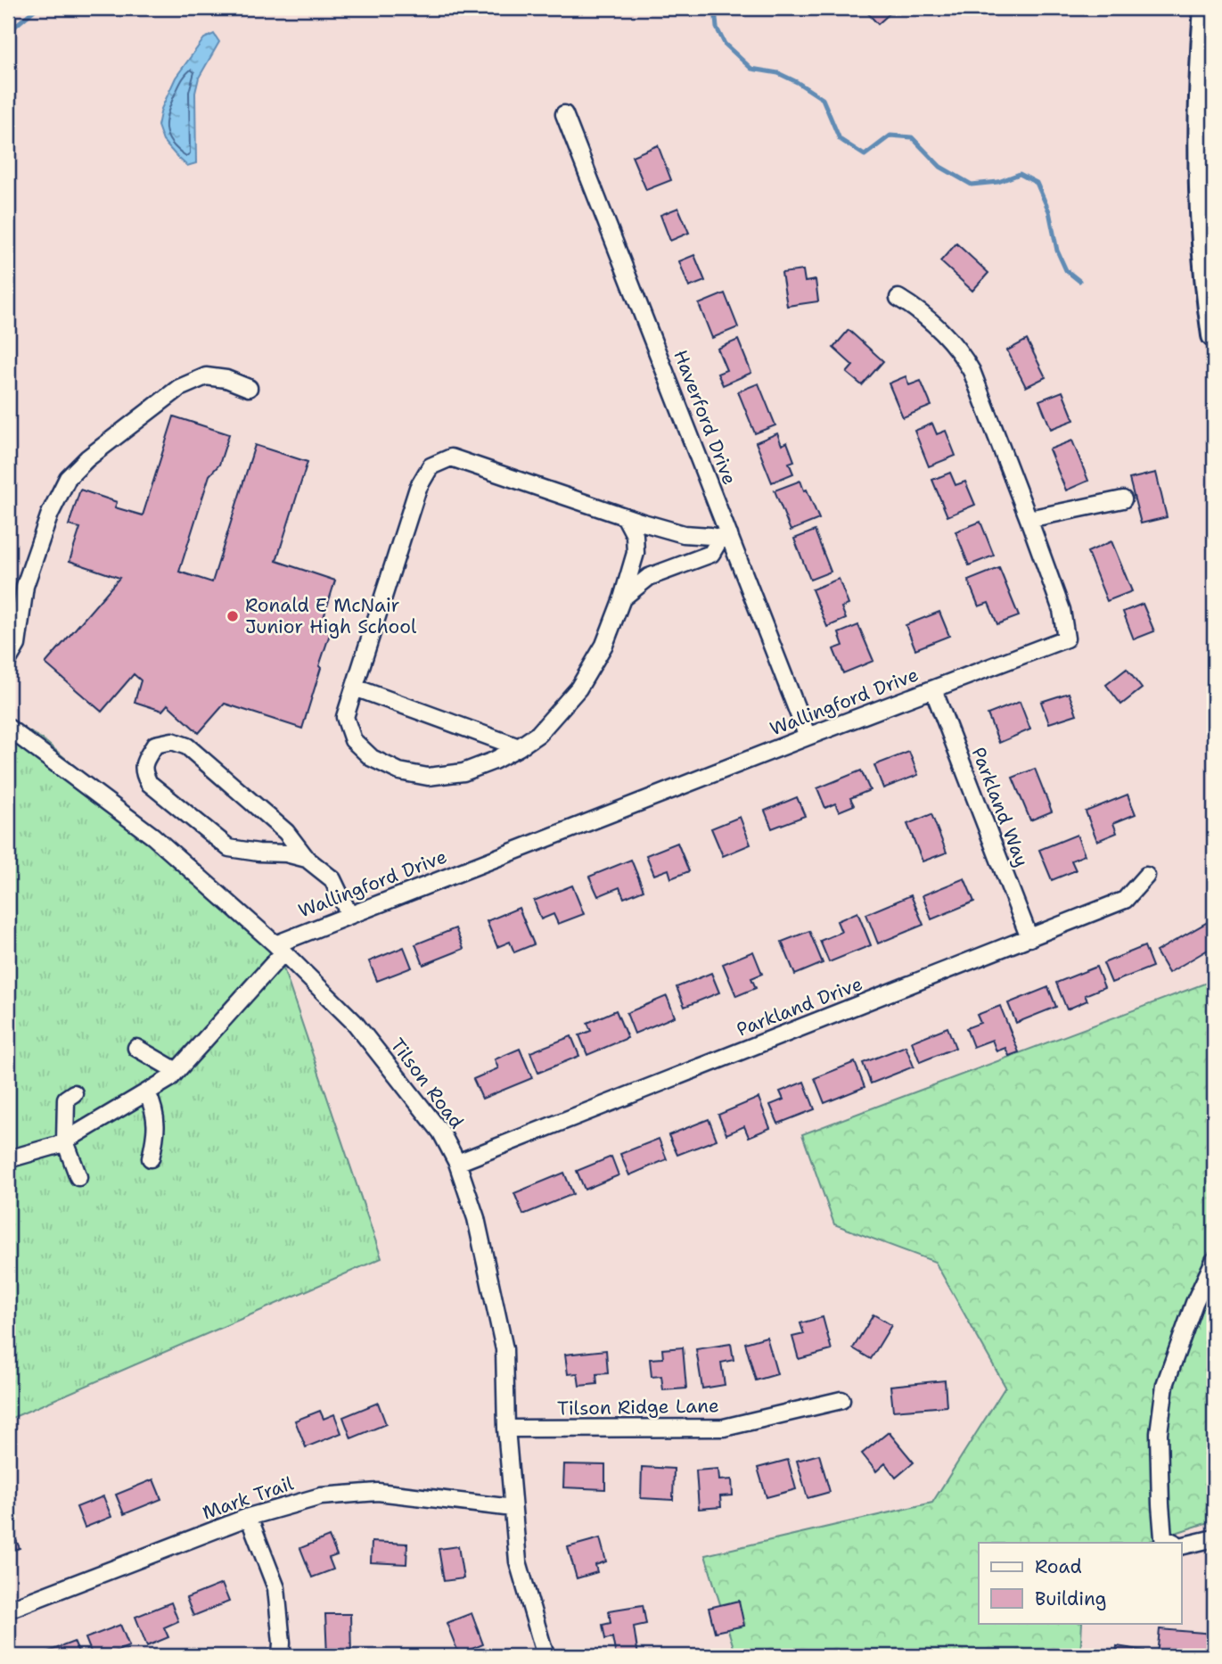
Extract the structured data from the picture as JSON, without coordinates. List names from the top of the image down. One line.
{"streets":{"street":["Haverford Drive","Wallingford Drive","Parkland Way","Parkland Drive","Tilson Road","Tilson Ridge Lane","Mark Trail"]},"crossings":[["Haverford Drive","Wallingford Drive"],["Wallingford Drive","Parkland Way"],["Wallingford Drive","Tilson Road"],["Parkland Way","Parkland Drive"],["Parkland Drive","Tilson Road"],["Tilson Road","Tilson Ridge Lane"],["Tilson Road","Mark Trail"]],"places":["Ronald E McNair Junior High School"],"legend":["Road","Building"]}
